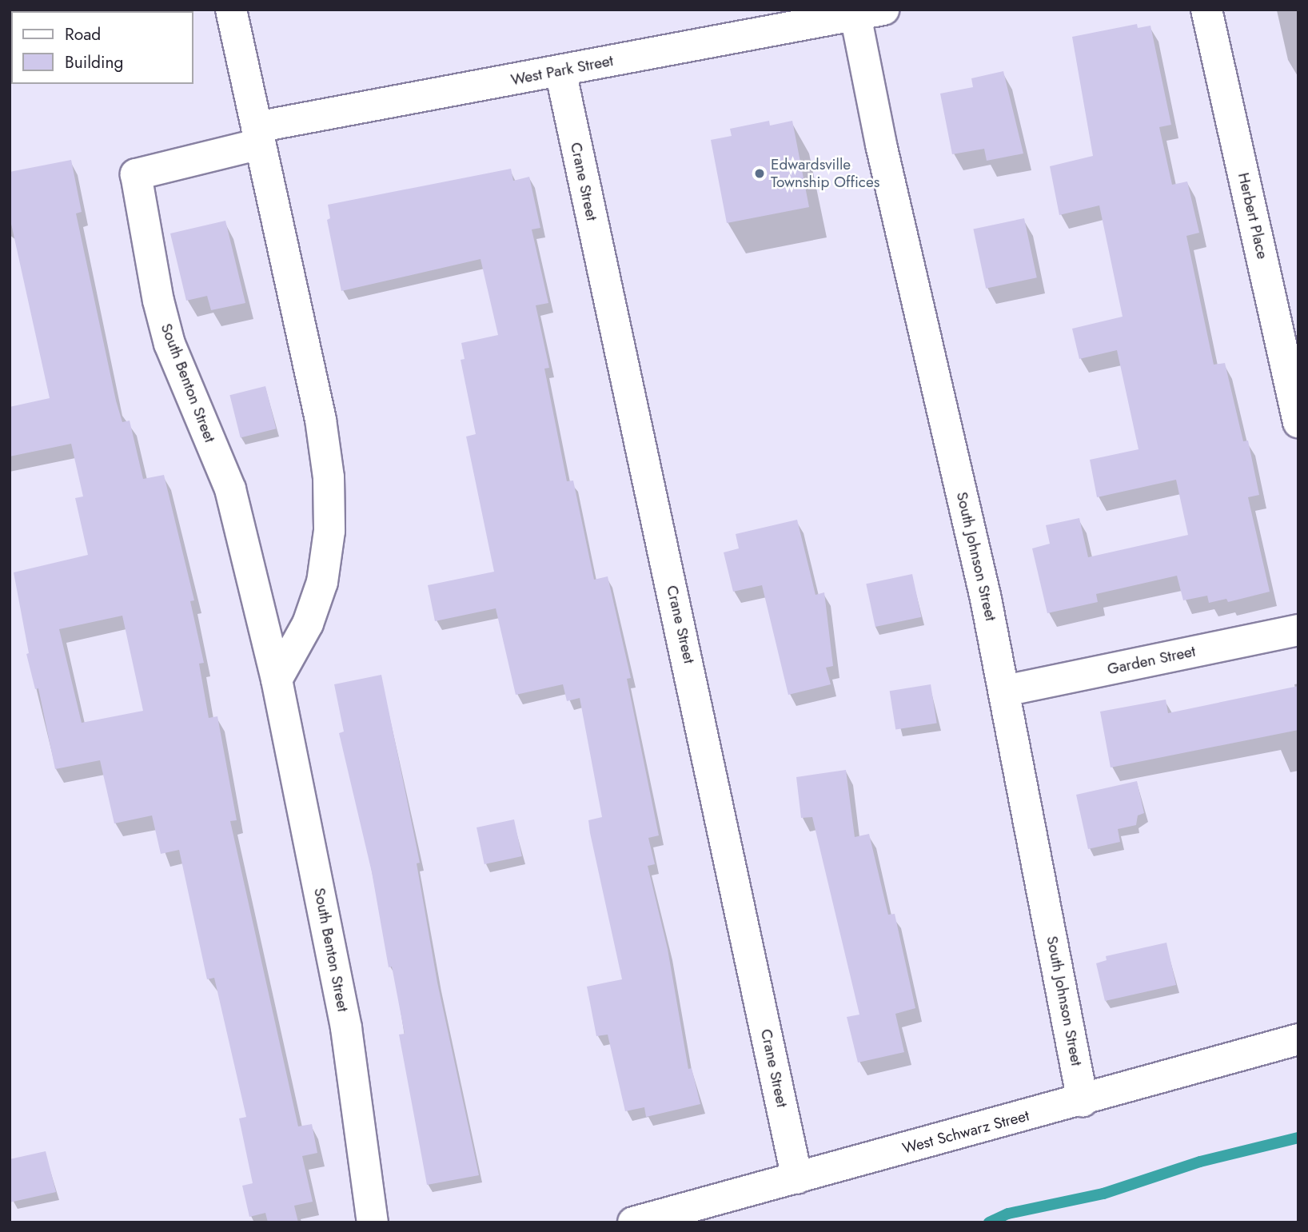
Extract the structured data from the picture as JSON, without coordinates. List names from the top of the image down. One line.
{"streets":{"street":["West Park Street","Crane Street","Herbert Place","South Benton Street","South Johnson Street","Garden Street","West Schwarz Street"]},"crossings":[["West Park Street","Crane Street"],["West Park Street","South Benton Street"],["West Park Street","South Johnson Street"],["Crane Street","West Schwarz Street"],["South Johnson Street","Garden Street"],["South Johnson Street","West Schwarz Street"]],"places":["Edwardsville Township Offices"],"legend":["Road","Building"]}
